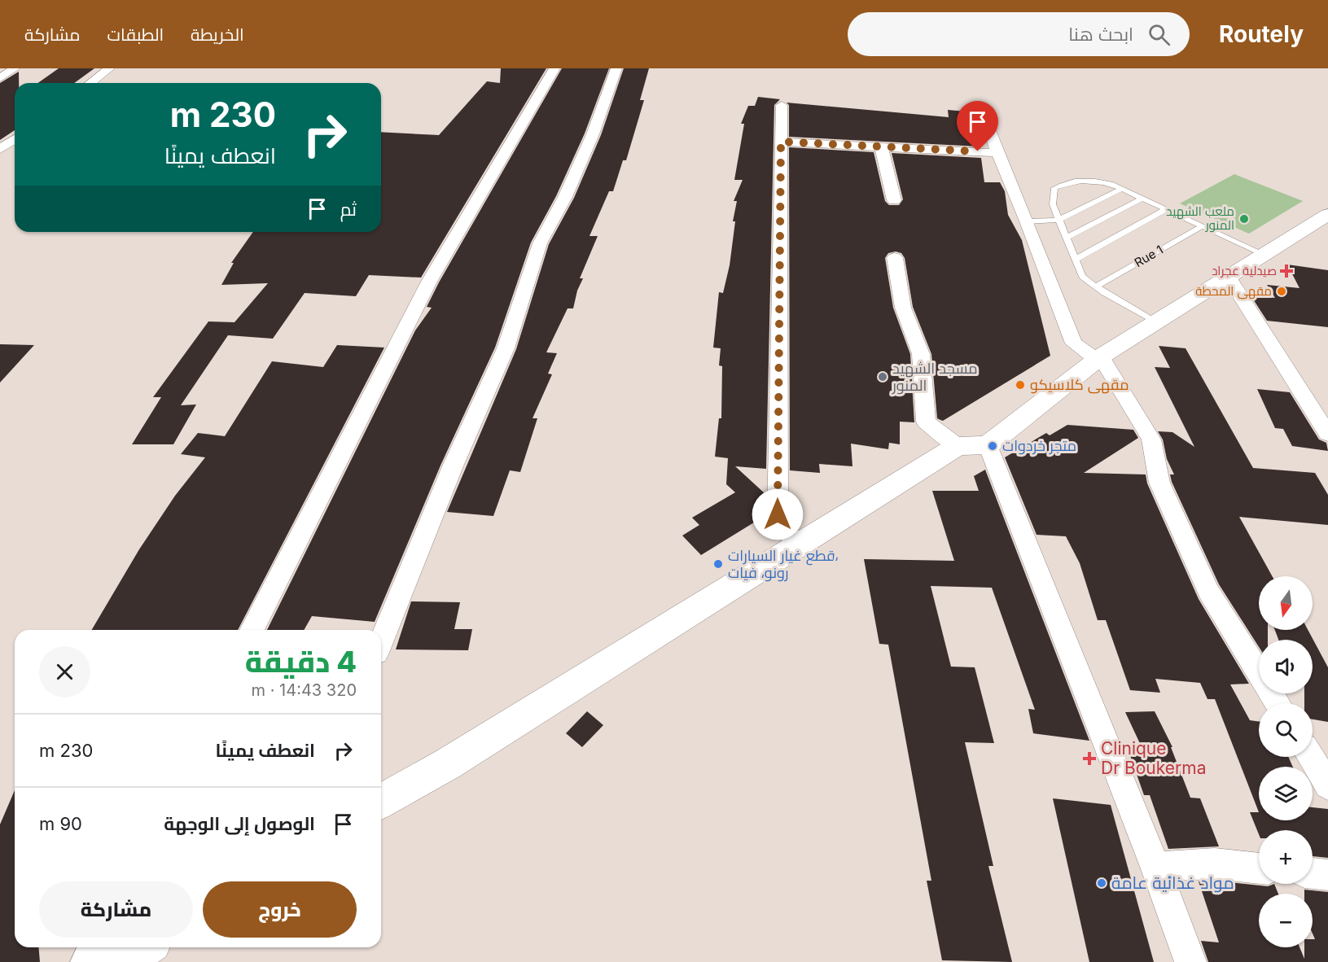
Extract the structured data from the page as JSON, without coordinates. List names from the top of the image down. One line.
{"streets":{"lane":["Rue 1"]},"places":{"other":["ملعب الشهيد المنور","مقهى المحطة","مسجد الشهيد المنور","مقهى كلاسيكو","متجر خردوات","قطع غيار السيارات، رونو، فيات","مواد غذائية عامة"],"health":["صيدلية عجراد","Clinique Dr Boukerma"]},"north":"bottom","page":{"header":"Routely","search":"ابحث هنا","nav":["الخريطة","الطبقات","مشاركة"],"turn":["230 m","انعطف يمينًا"],"then":"ثم","map_buttons":["+","−"],"heading":["4 دقيقة","320 m · 14:43"],"list":[{"name":"انعطف يمينًا","value":"230 m"},{"name":"الوصول إلى الوجهة","value":"90 m"}],"buttons":["خروج","مشاركة"]}}
